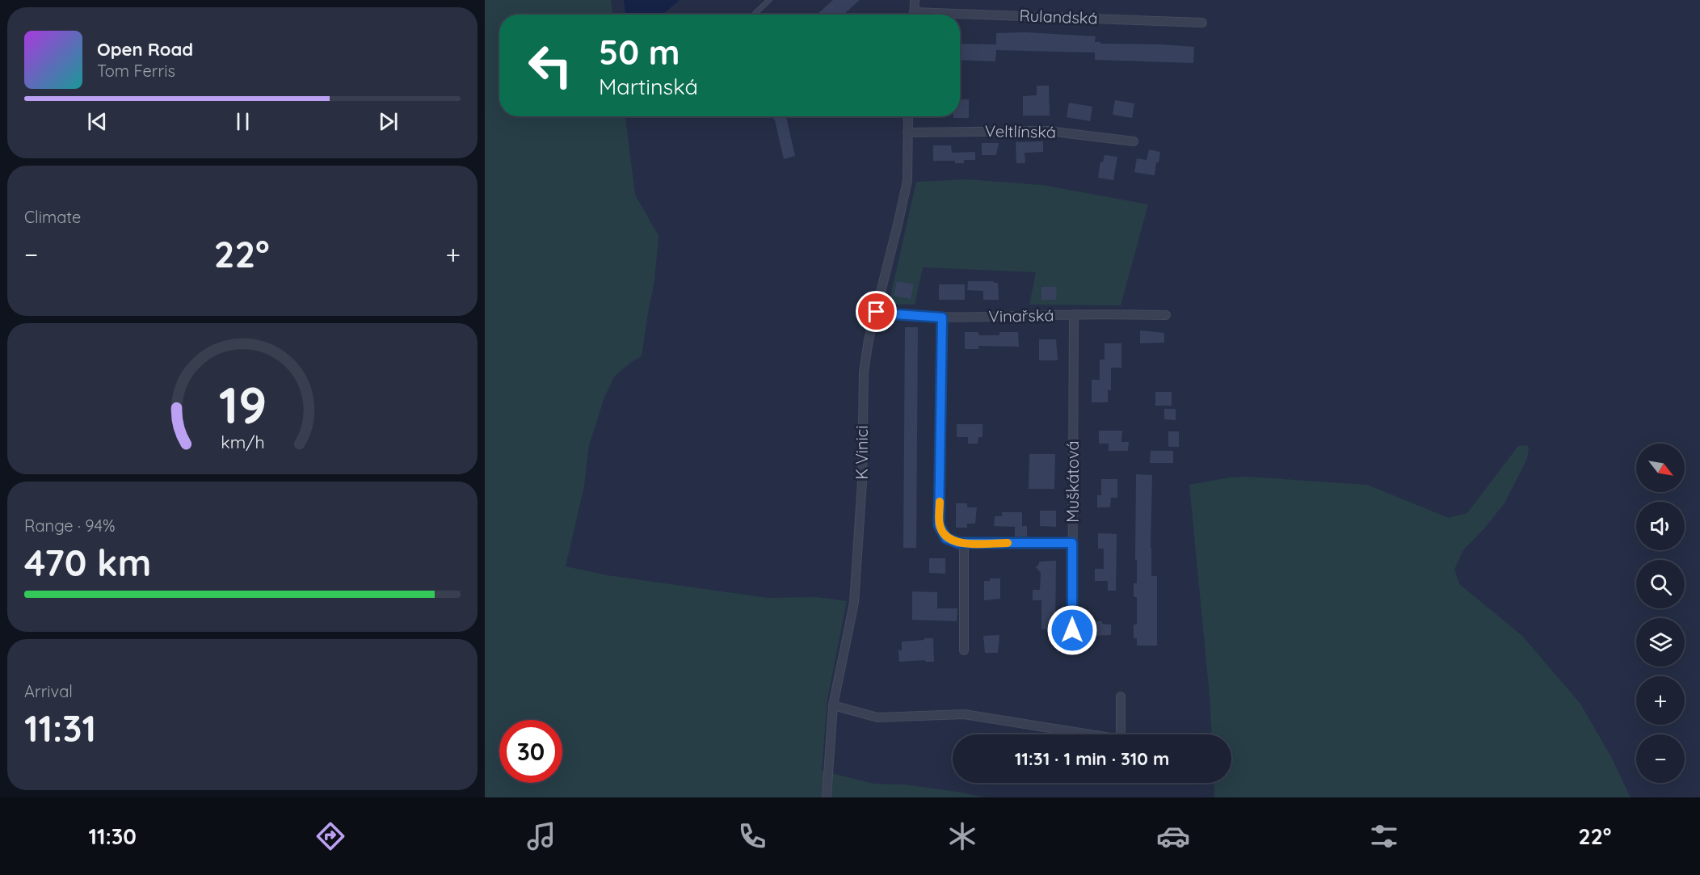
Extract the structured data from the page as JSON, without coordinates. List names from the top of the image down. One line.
{"streets":{"street":["Rulandská","Veltlínská","Vinařská","K Vinici","Muškátová"]},"crossings":[["Veltlínská","K Vinici"],["Vinařská","K Vinici"],["Vinařská","Muškátová"]],"north":"bottom right","page":{"turn":["50 m","Martinská"],"song":["Open Road","Tom Ferris"],"tile":["Climate",["Range · 94%","470 km"],["Arrival","11:31"]],"heat":["−","22°","+"],"map_buttons":["+","−"],"limit":"30","trip":"11:31 · 1 min · 310 m","tabs":["11:30","22°"],"gauge":["19","km/h"]}}
